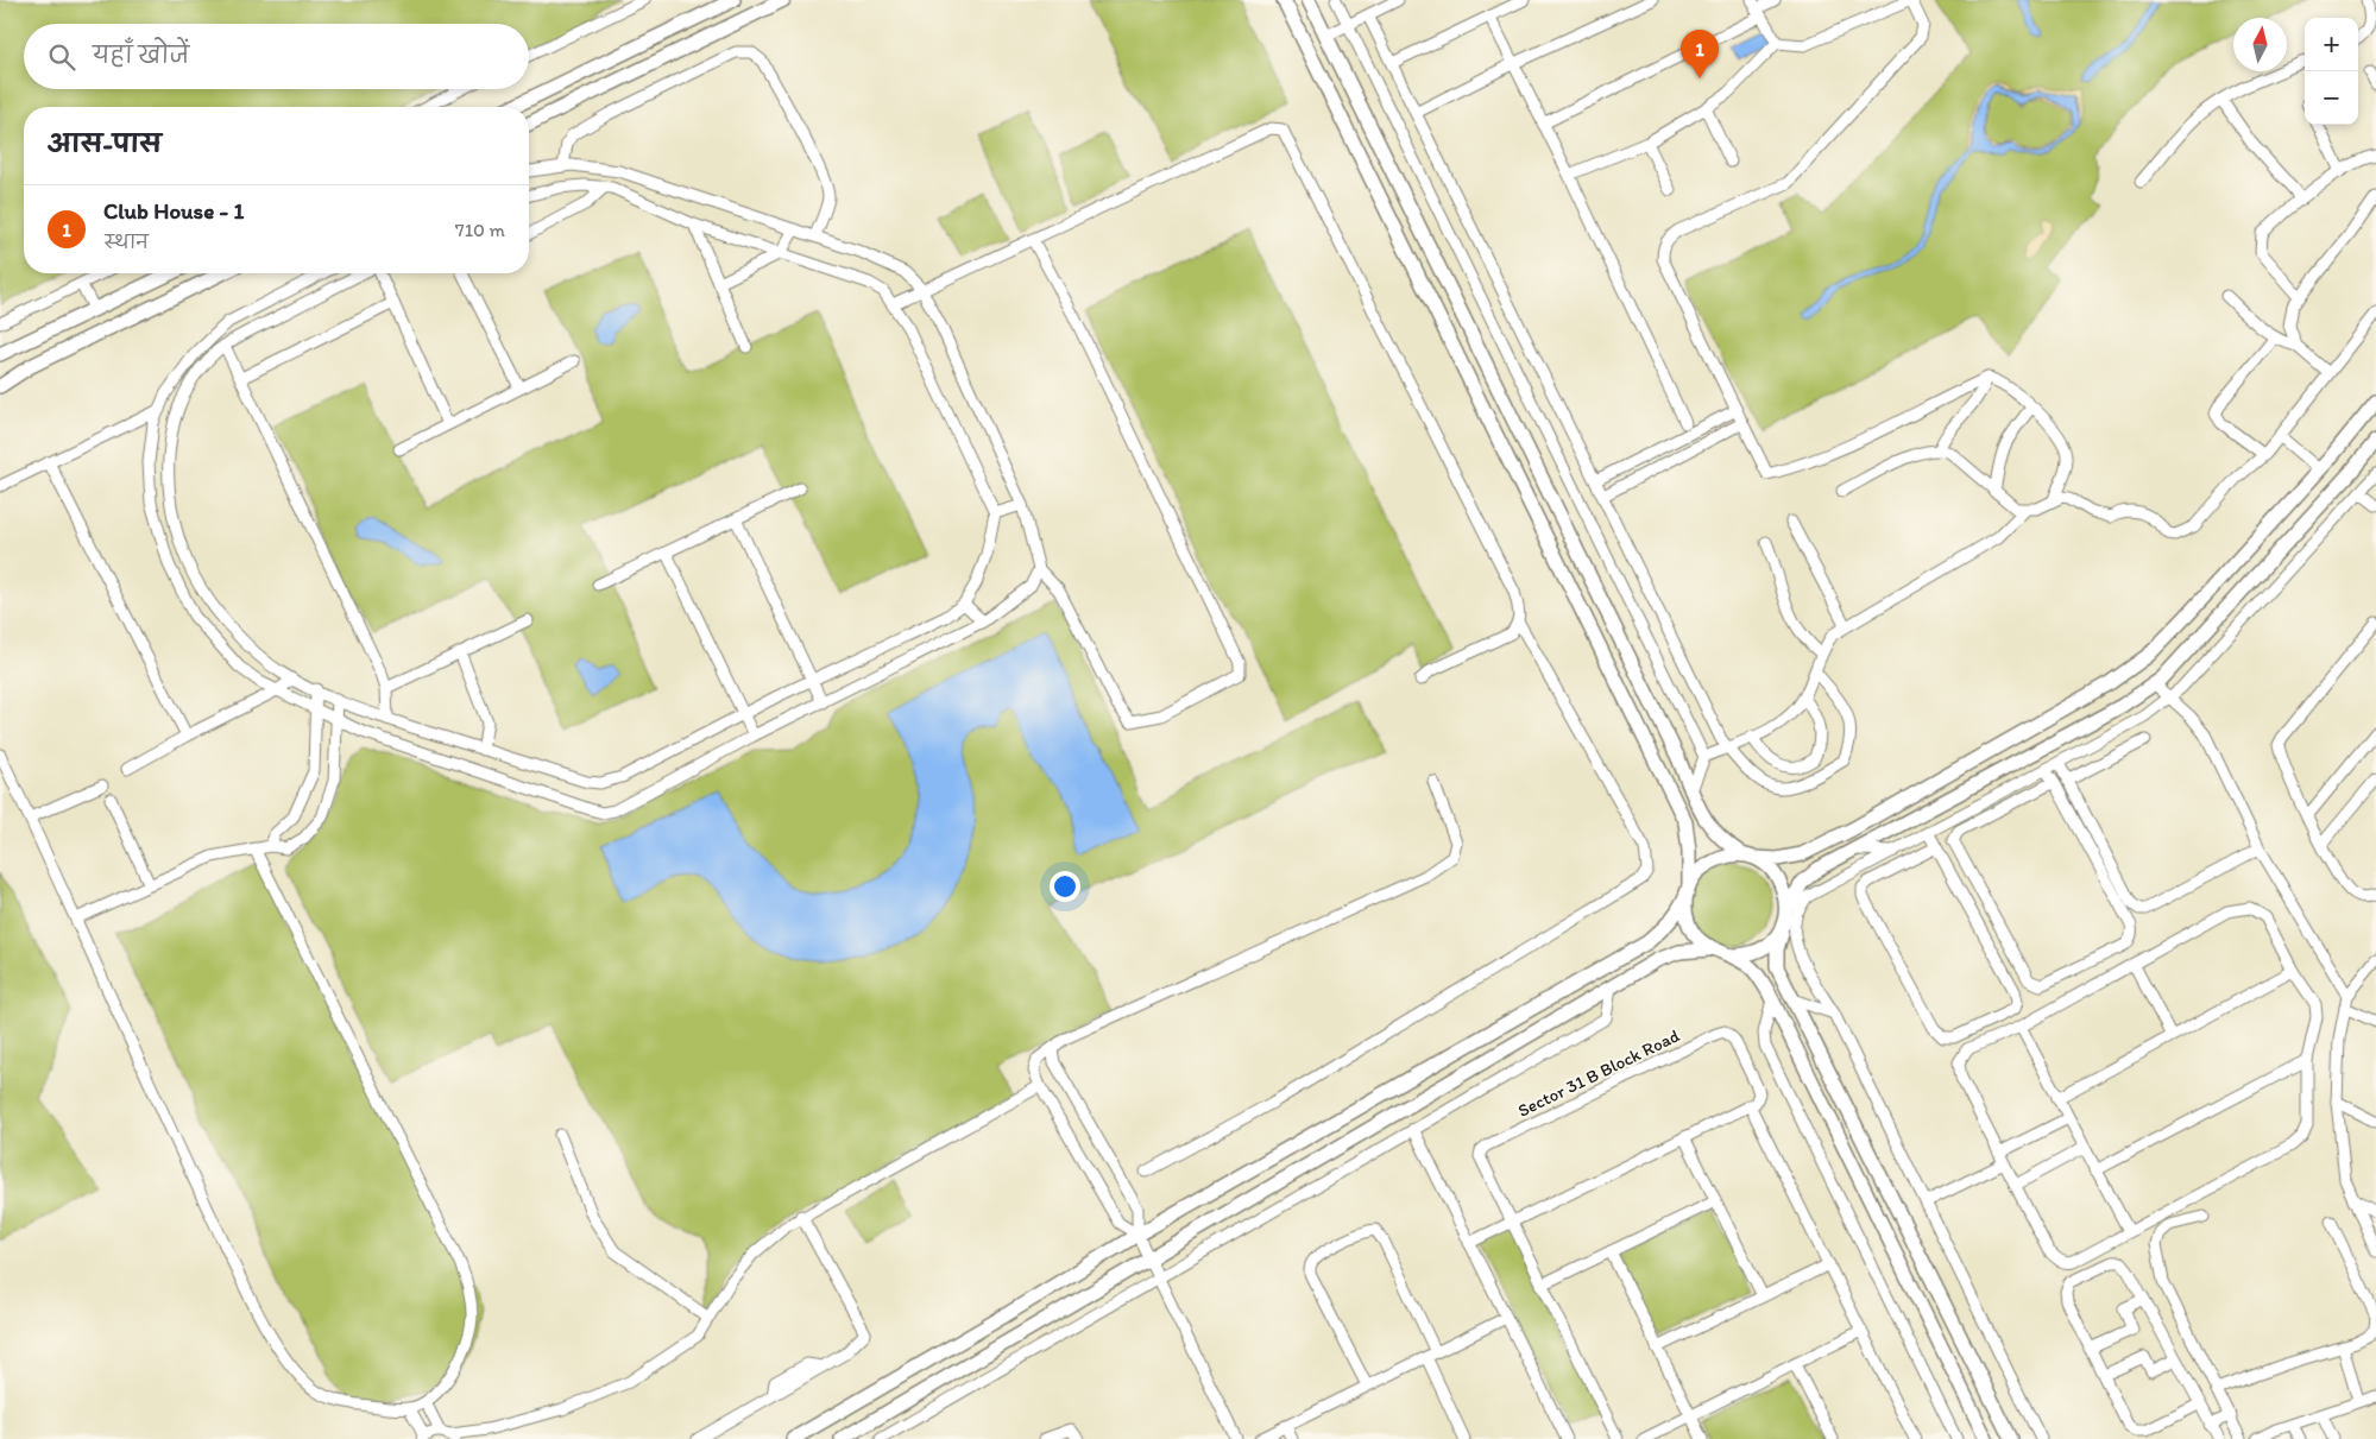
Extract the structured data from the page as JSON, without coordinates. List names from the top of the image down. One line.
{"streets":{"street":["Sector 31 B Block Road"]},"north":"top","page":{"map_buttons":["+","−"],"search":"यहाँ खोजें","pins":"1","heading":"आस-पास","list":[{"mark":"1","name":"Club House - 1","note":"स्थान","value":"710 m"}]}}
